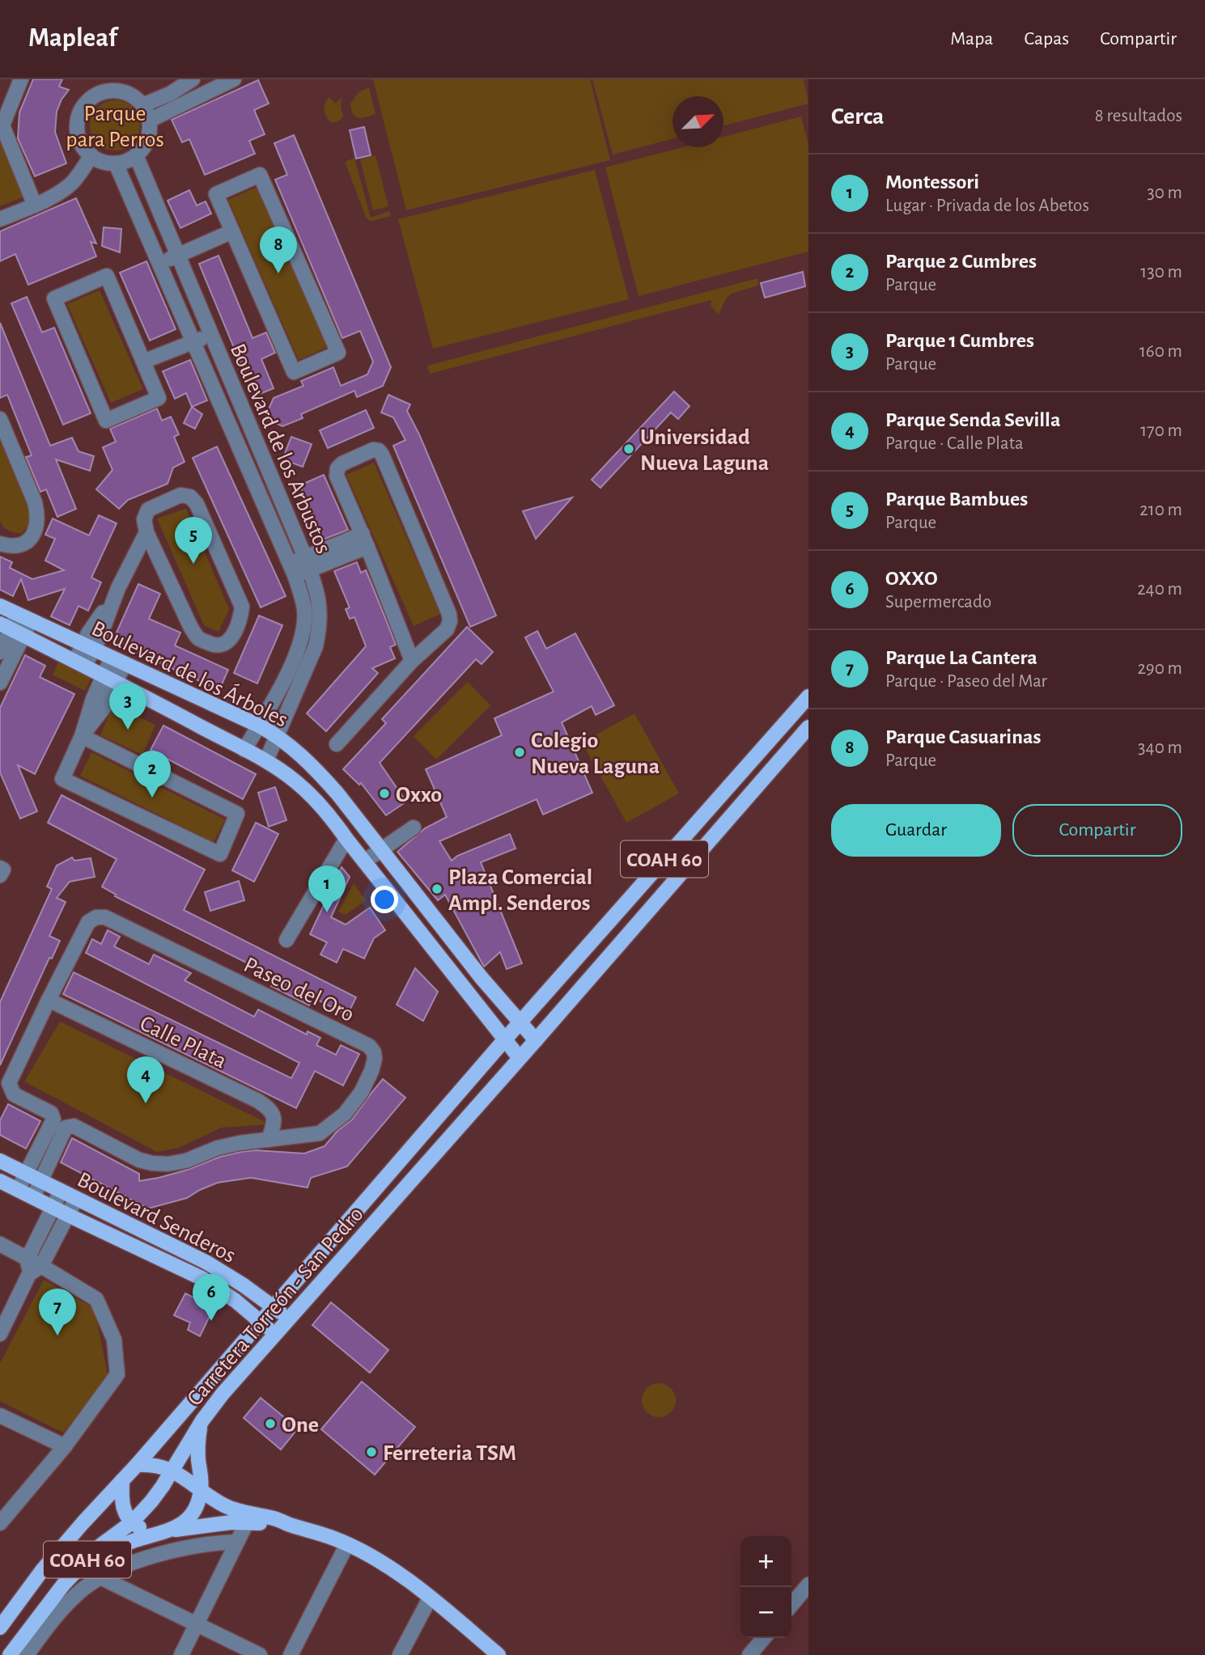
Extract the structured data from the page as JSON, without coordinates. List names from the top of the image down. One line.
{"streets":{"main road":["Boulevard de los Árboles","COAH 60","Boulevard Senderos","Carretera Torreón - San Pedro"],"street":["Boulevard de los Arbustos","Paseo del Oro","Calle Plata"]},"crossings":[["Boulevard de los Arbustos","Boulevard de los Árboles"],["Boulevard de los Árboles","COAH 60"],["Boulevard de los Árboles","Carretera Torreón - San Pedro"],["COAH 60","Carretera Torreón - San Pedro"],["Paseo del Oro","Calle Plata"],["Paseo del Oro","Boulevard Senderos"],["Boulevard Senderos","Carretera Torreón - San Pedro"]],"parks":["Parque para Perros"],"places":["Universidad Nueva Laguna","Colegio Nueva Laguna","Oxxo","Plaza Comercial Ampl. Senderos","One","Ferreteria TSM"],"north":"top right","page":{"header":"Mapleaf","nav":["Mapa","Capas","Compartir"],"heading":["Cerca","8 resultados"],"list":[{"mark":"1","name":"Montessori","note":"Lugar · Privada de los Abetos","value":"30 m"},{"mark":"2","name":"Parque 2 Cumbres","note":"Parque","value":"130 m"},{"mark":"3","name":"Parque 1 Cumbres","note":"Parque","value":"160 m"},{"mark":"4","name":"Parque Senda Sevilla","note":"Parque · Calle Plata","value":"170 m"},{"mark":"5","name":"Parque Bambues","note":"Parque","value":"210 m"},{"mark":"6","name":"OXXO","note":"Supermercado","value":"240 m"},{"mark":"7","name":"Parque La Cantera","note":"Parque · Paseo del Mar","value":"290 m"},{"mark":"8","name":"Parque Casuarinas","note":"Parque","value":"340 m"}],"pins":["8","5","3","2","1","4","6","7"],"buttons":["Guardar","Compartir"],"map_buttons":["+","−"]}}
